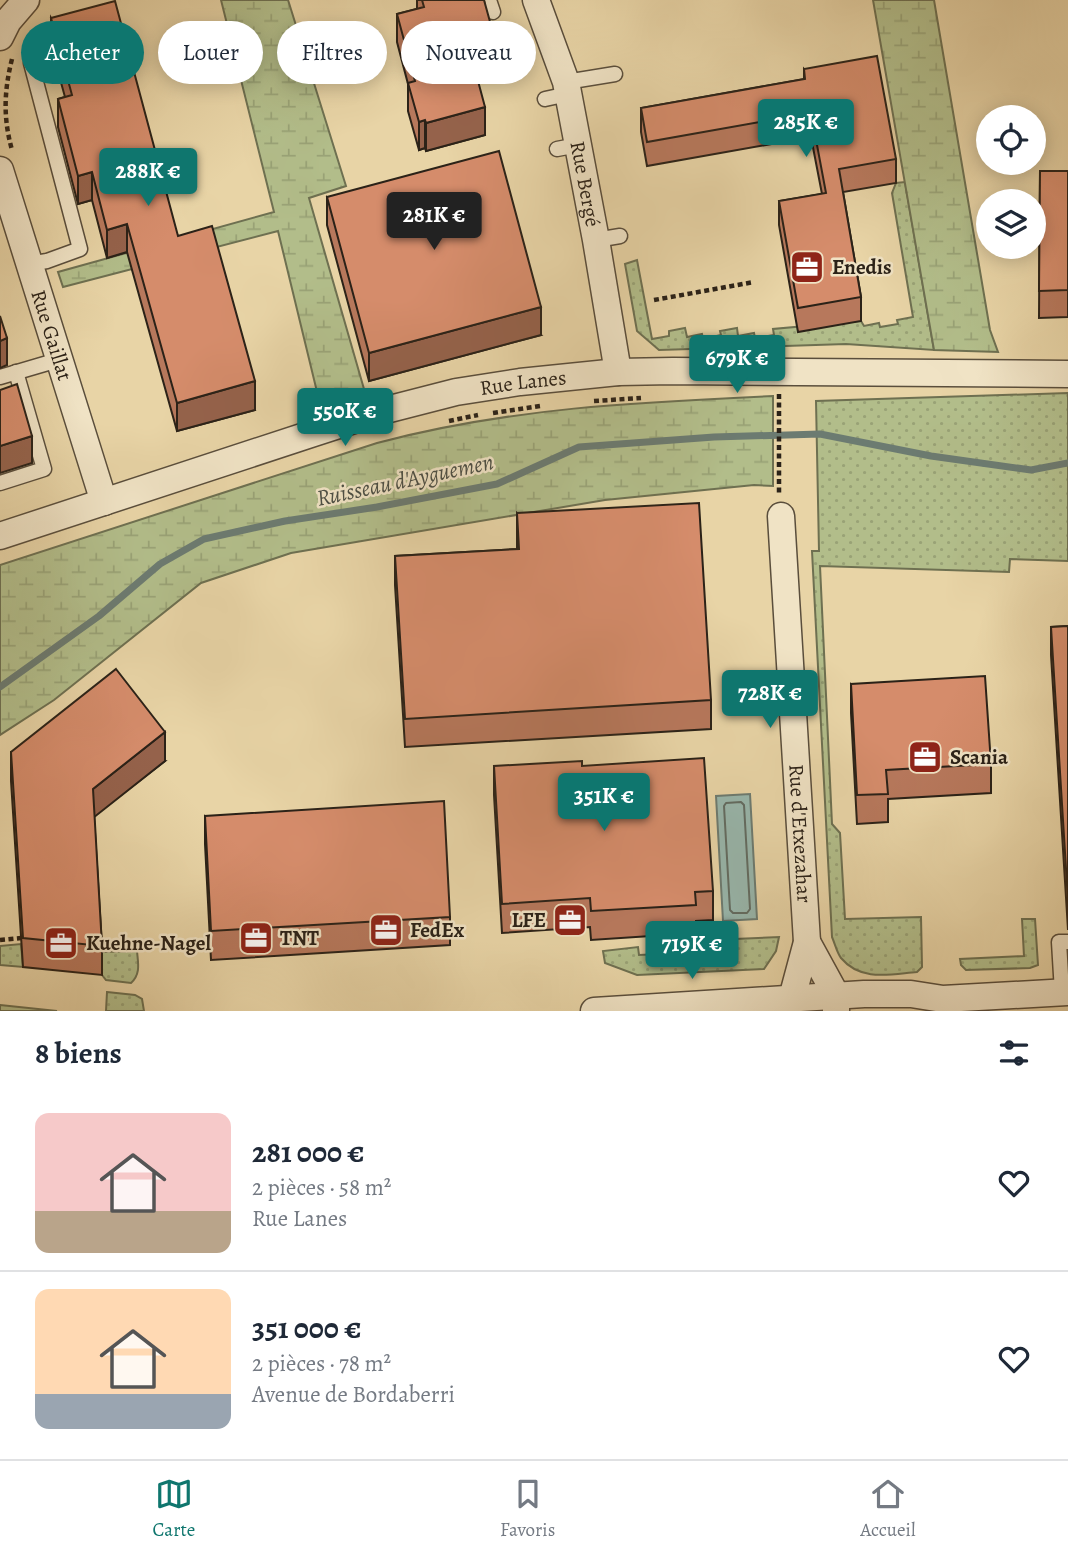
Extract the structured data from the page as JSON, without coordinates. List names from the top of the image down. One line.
{"streets":{"street":["Rue Bergé","Rue Gaillat","Rue Lanes","Rue d'Etxezahar"]},"crossings":[["Rue Bergé","Rue Lanes"],["Rue Gaillat","Rue Lanes"]],"water":["Ruisseau d'Ayguemen"],"places":{"office":["Enedis","Scania","LFE","FedEx","TNT","Kuehne-Nagel"]},"page":{"chip":["Acheter","Louer","Filtres","Nouveau"],"price":["285K €","288K €","281K €","679K €","550K €","728K €","351K €","719K €"],"heading":"8 biens","list":[{"name":"281 000 €","note":"2 pièces · 58 m² · Rue Lanes"},{"name":"351 000 €","note":"2 pièces · 78 m² · Avenue de Bordaberri"}],"tabs":["Carte","Favoris","Accueil"]}}
